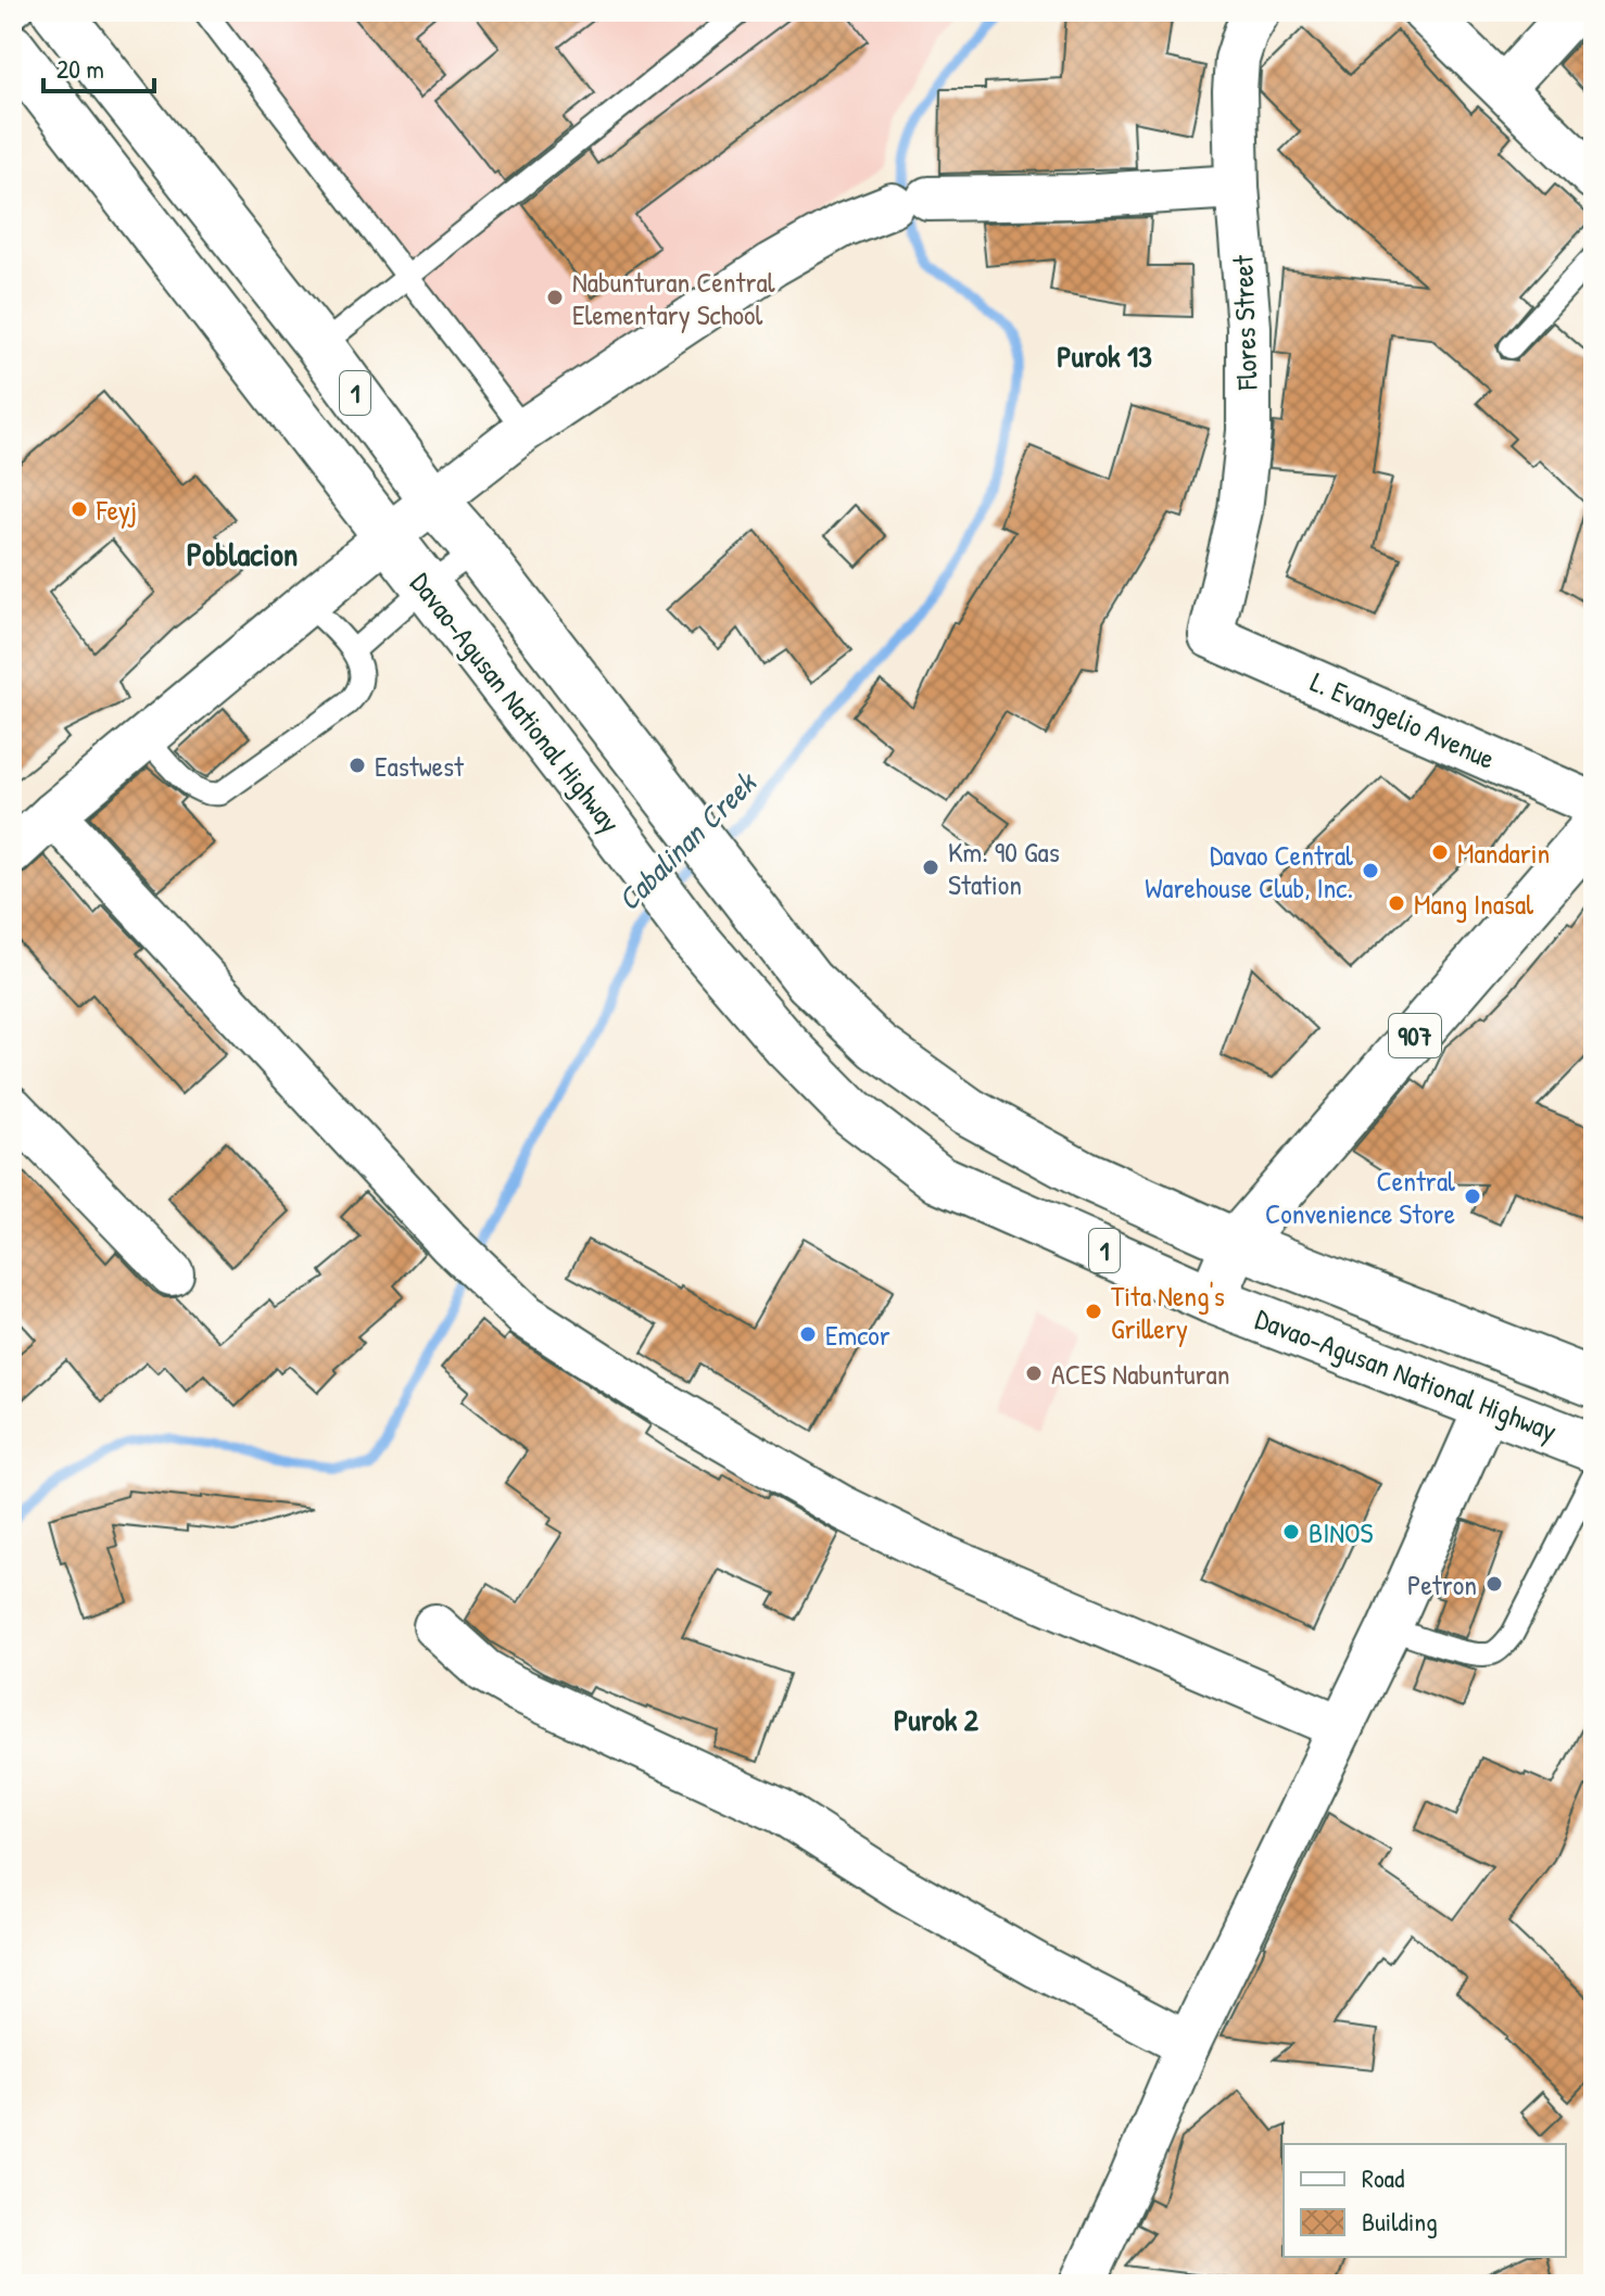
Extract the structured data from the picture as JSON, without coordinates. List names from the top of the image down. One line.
{"streets":{"main road":["1","Davao-Agusan National Highway","907"],"street":["Flores Street","L. Evangelio Avenue"]},"crossings":[["Flores Street","L. Evangelio Avenue"],["1","907"],["Davao-Agusan National Highway","907"]],"districts":["Purok 13","Poblacion","Purok 2"],"water":["Cabalinan Creek"],"places":["Nabunturan Central Elementary School","Feyj","Eastwest","Mandarin","Km. 90 Gas Station","Davao Central Warehouse Club, Inc.","Mang Inasal","Central Convenience Store","Tita Neng's Grillery","Emcor","ACES Nabunturan","BINOS","Petron"],"legend":["Road","Building"],"scale_bar":"20 m"}
